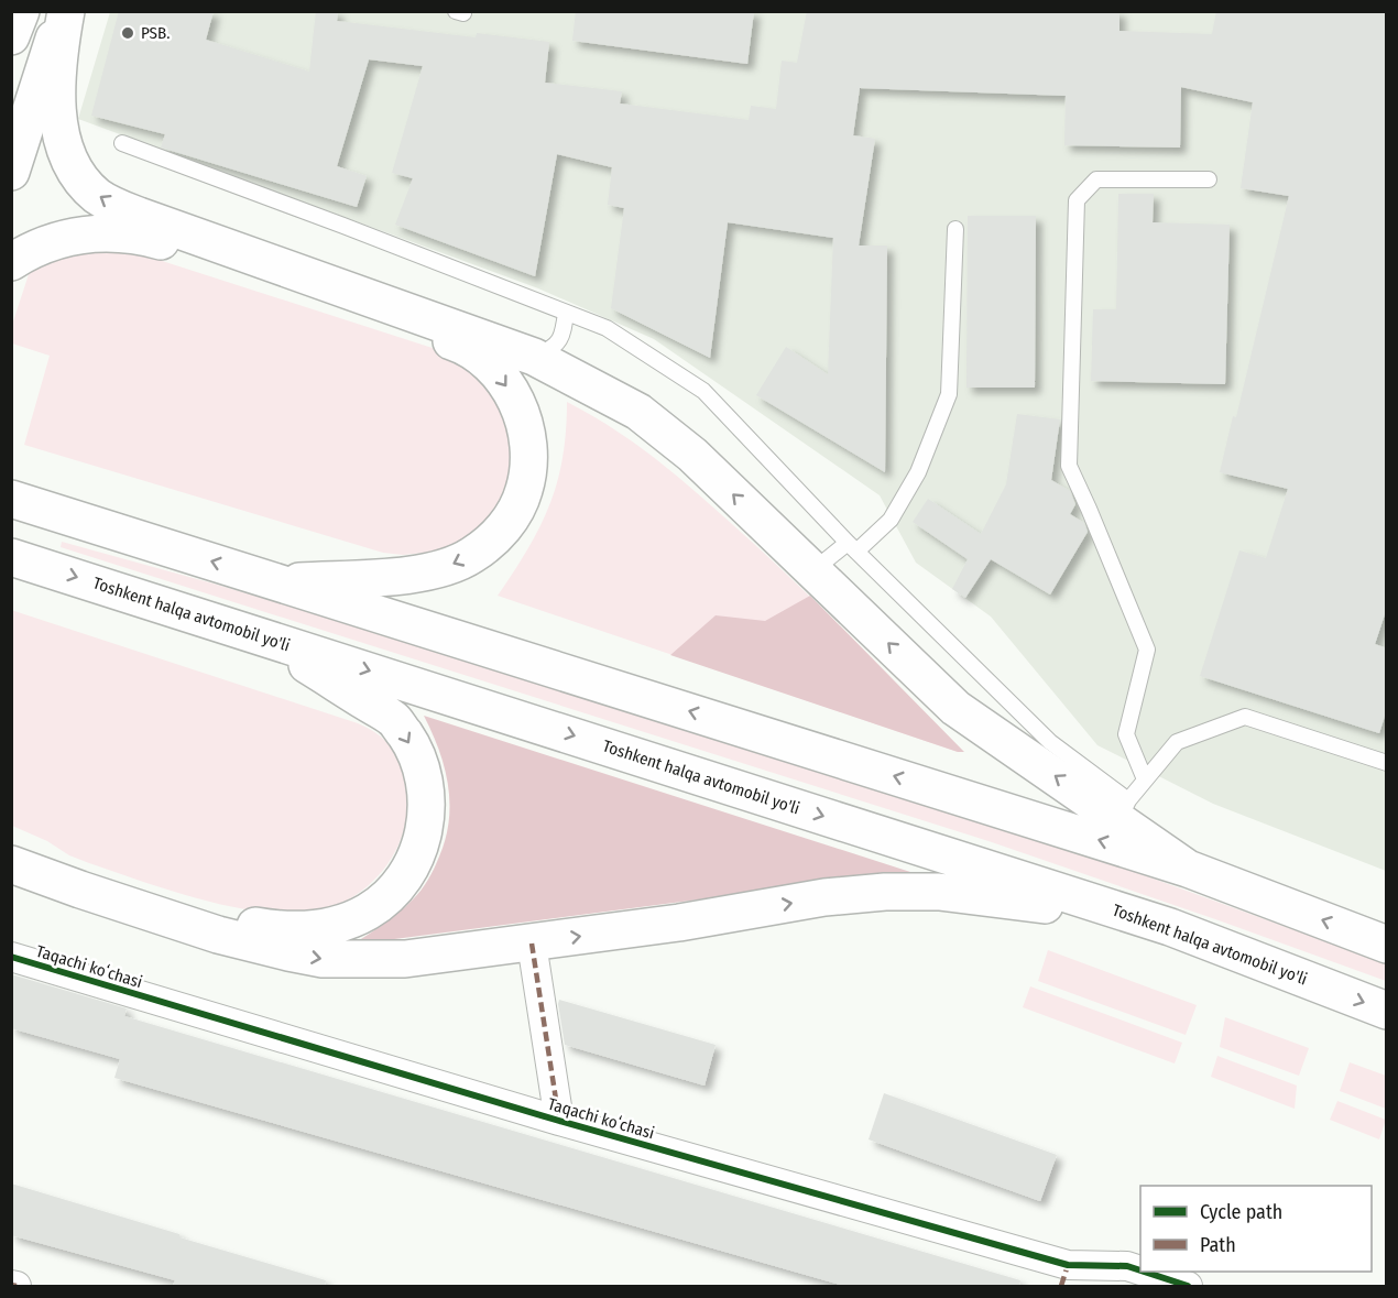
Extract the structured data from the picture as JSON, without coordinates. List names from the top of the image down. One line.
{"streets":{"main road":["Toshkent halqa avtomobil yo'li"],"street":["Taqachi koʻchasi"]},"places":["PSB."],"legend":["Cycle path","Path"]}
